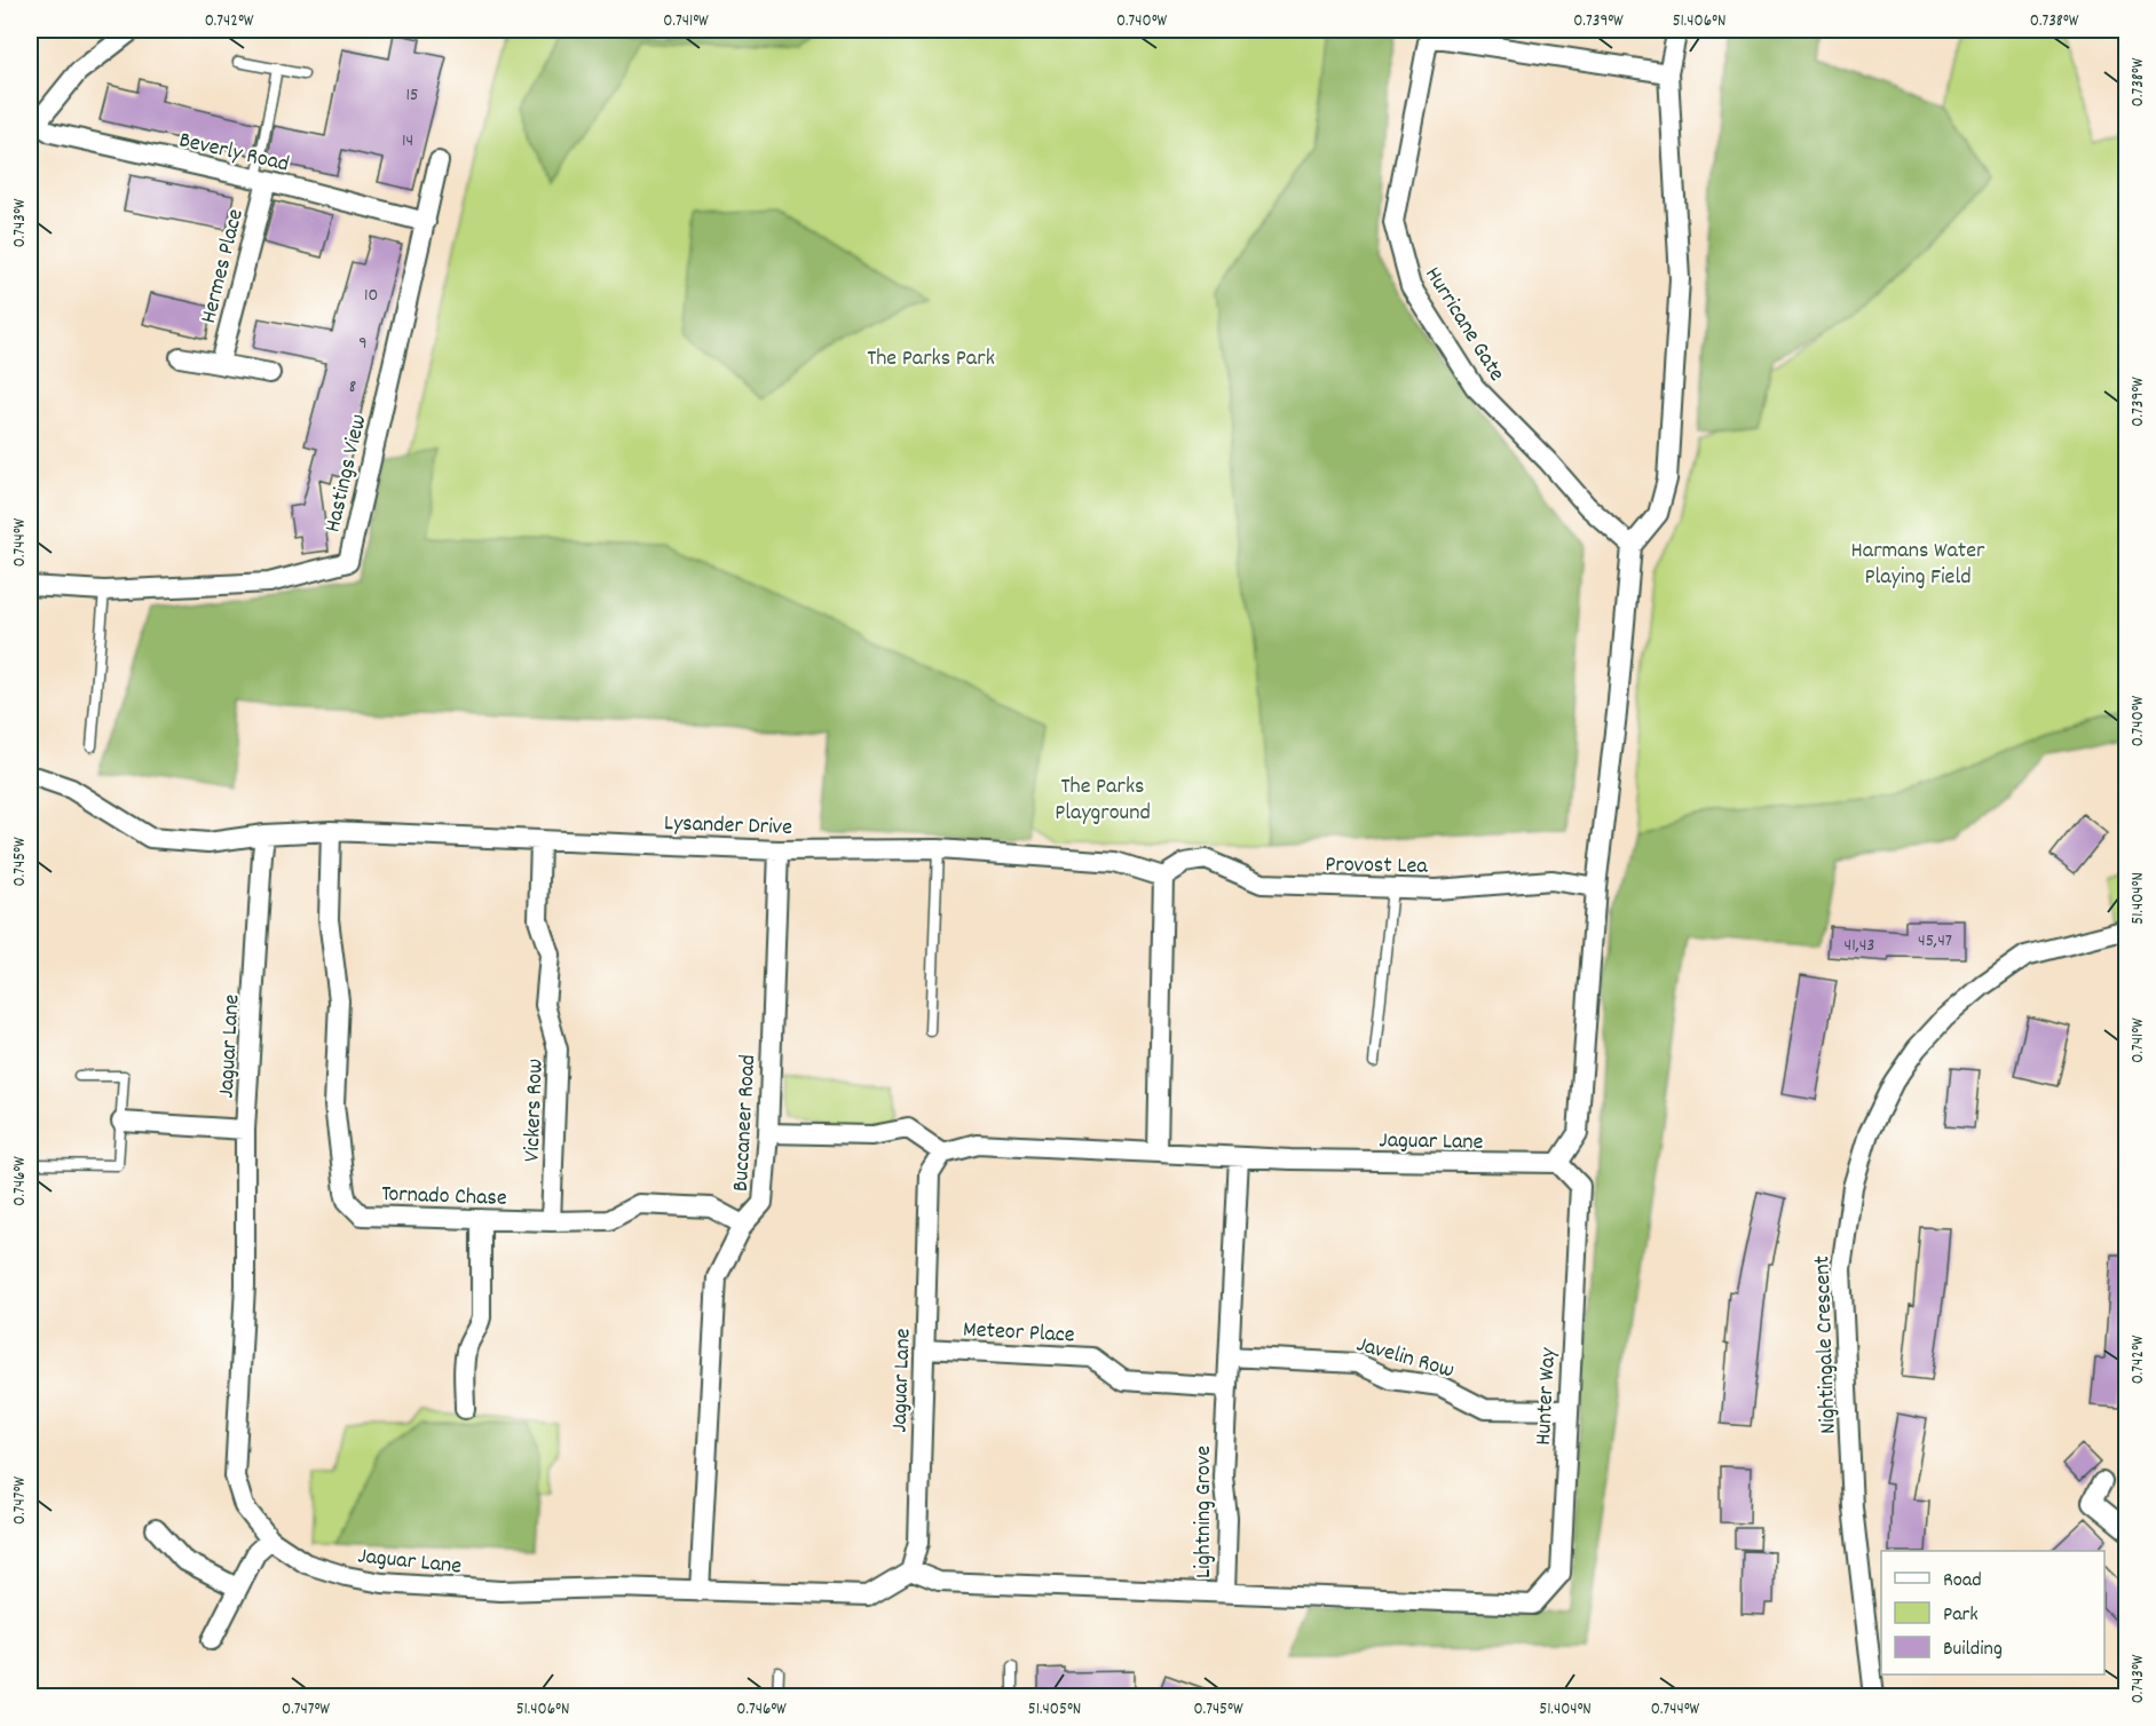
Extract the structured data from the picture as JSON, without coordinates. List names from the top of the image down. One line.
{"streets":{"street":["Beverly Road","Hermes Place","Hurricane Gate","Hastings View","Lysander Drive","Provost Lea","Jaguar Lane","Vickers Row","Buccaneer Road","Tornado Chase","Meteor Place","Nightingale Crescent","Javelin Row","Hunter Way","Lightning Grove"]},"crossings":[["Beverly Road","Hermes Place"],["Beverly Road","Hastings View"],["Lysander Drive","Provost Lea"],["Lysander Drive","Jaguar Lane"],["Lysander Drive","Vickers Row"],["Lysander Drive","Buccaneer Road"],["Lysander Drive","Tornado Chase"],["Jaguar Lane","Buccaneer Road"],["Jaguar Lane","Meteor Place"],["Jaguar Lane","Hunter Way"],["Jaguar Lane","Lightning Grove"],["Vickers Row","Tornado Chase"],["Buccaneer Road","Tornado Chase"],["Meteor Place","Lightning Grove"],["Javelin Row","Hunter Way"],["Javelin Row","Lightning Grove"],["Hunter Way","Lightning Grove"]],"parks":["The Parks Park","Harmans Water Playing Field","The Parks Playground"],"house_numbers":["15","14","10","9","8","45,47","41,43"],"legend":["Road","Park","Building"],"coordinates":["0.742°W","0.741°W","0.740°W","0.739°W","51.406°N","0.738°W","0.743°W","0.744°W","0.745°W","51.404°N","0.746°W","0.747°W","51.405°N"]}
